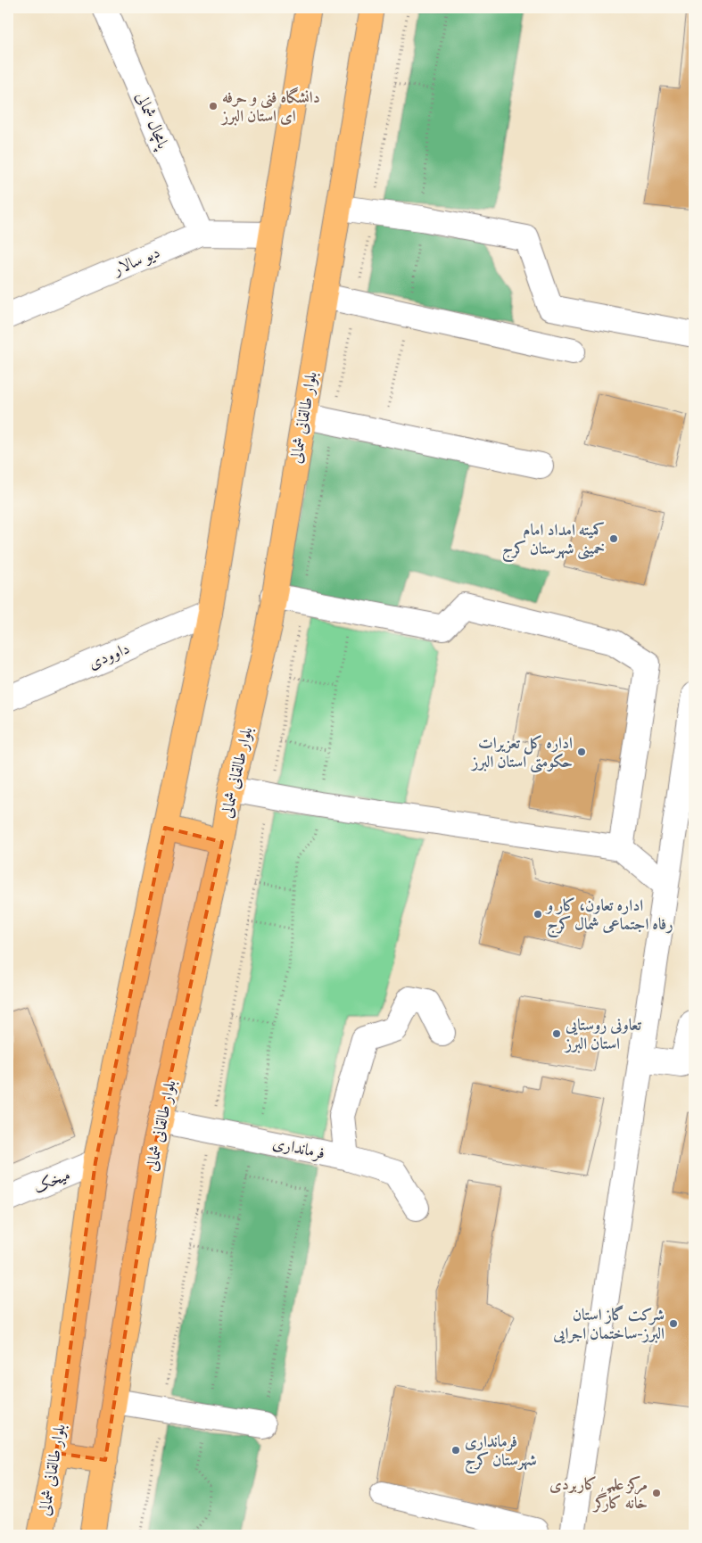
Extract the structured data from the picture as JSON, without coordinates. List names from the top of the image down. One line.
{"streets":{"main road":["بلوار طالقانی شمالی"],"street":["پامچال شمالی","دیو سالار","داوودی","فرمانداری","میخک"]},"crossings":[["پامچال شمالی","دیو سالار"],["دیو سالار","بلوار طالقانی شمالی"],["بلوار طالقانی شمالی","داوودی"],["بلوار طالقانی شمالی","فرمانداری"],["بلوار طالقانی شمالی","میخک"]],"places":["دانشگاه فنی و حرفه ای استان البرز","کمیته امداد امام خمینی شهرستان کرج","اداره کل تعزیرات حکومتی استان البرز","اداره تعاون، کار و رفاه اجتماعی شمال کرج","تعاونی روستایی استان البرز","شرکت گاز استان البرز-ساختمان اجرایی","فرمانداری شهرستان کرج","مرکز علمی کاربردی خانه کارگر"]}
